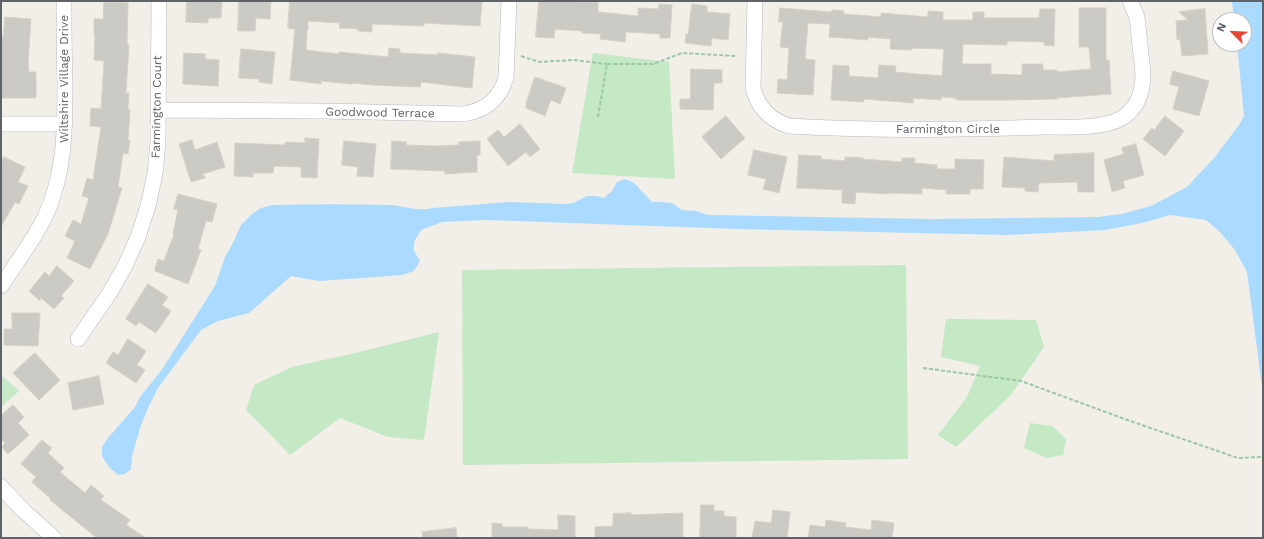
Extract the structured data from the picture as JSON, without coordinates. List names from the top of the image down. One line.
{"streets":{"street":["Wiltshire Village Drive","Farmington Court","Goodwood Terrace","Farmington Circle"]},"crossings":[["Farmington Court","Goodwood Terrace"]],"north":"top left"}
